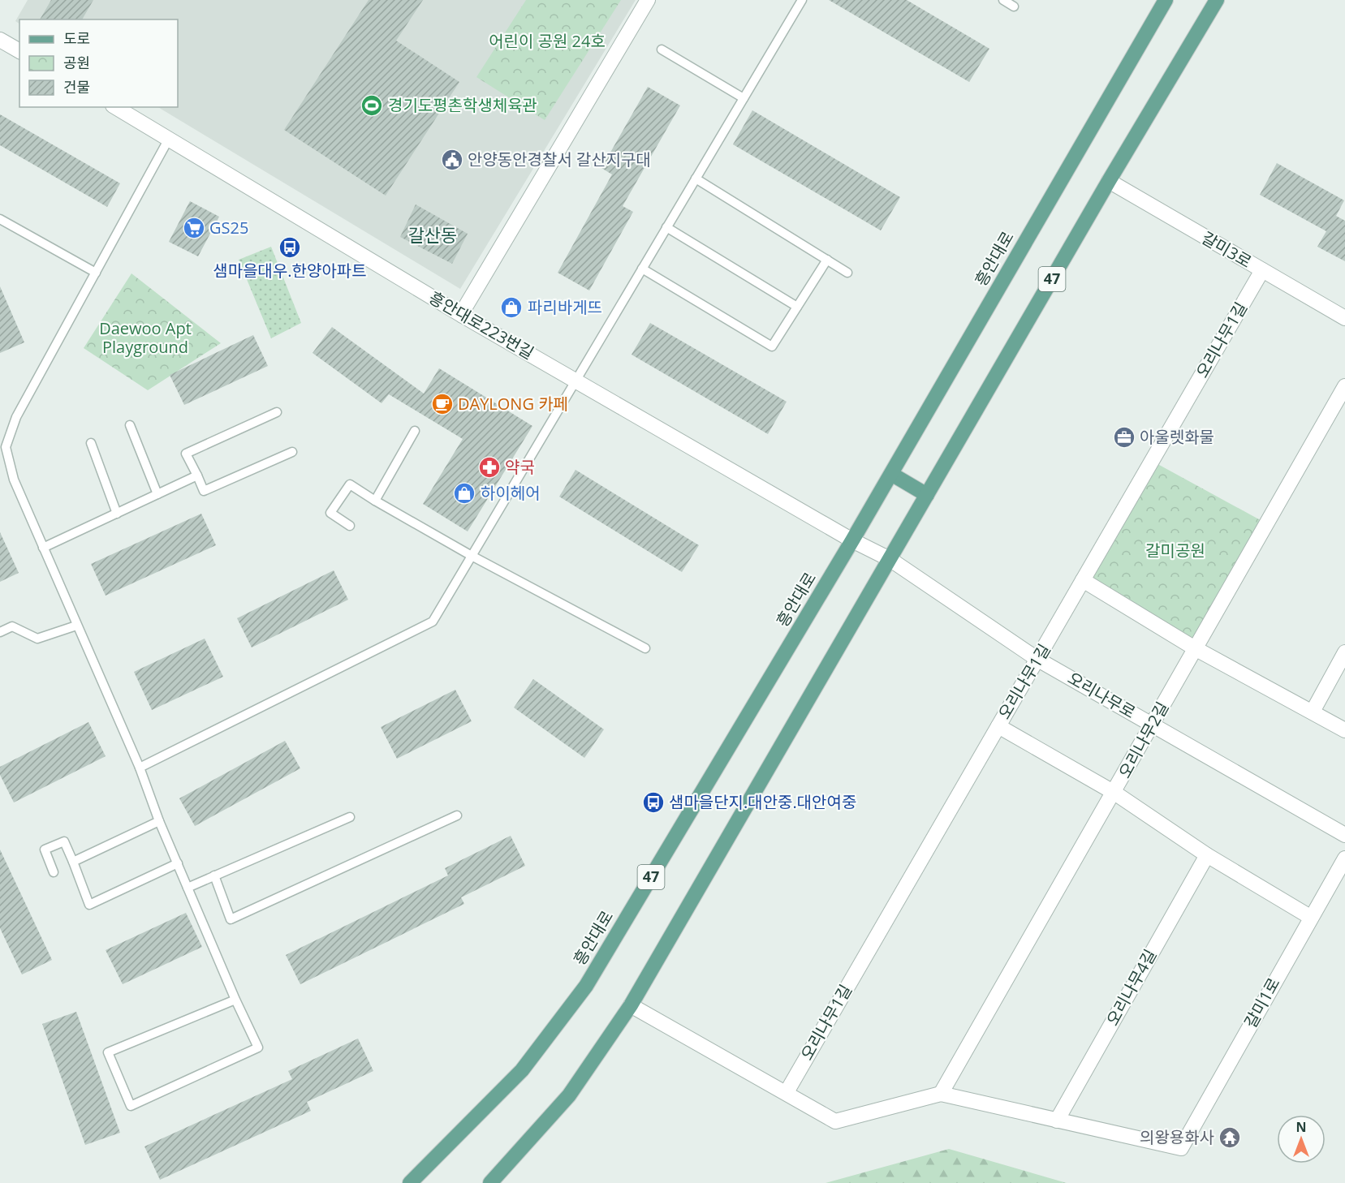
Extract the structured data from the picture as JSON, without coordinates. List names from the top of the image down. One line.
{"streets":{"main road":["흥안대로","47"],"street":["갈미3로","흥안대로223번길","오리나무1길","오리나무로","오리나무2길","오리나무4길","갈미1로"]},"crossings":[["갈미3로","47"],["갈미3로","오리나무1길"],["흥안대로","흥안대로223번길"],["47","흥안대로223번길"],["47","오리나무로"],["흥안대로223번길","오리나무로"],["오리나무1길","오리나무로"],["오리나무로","오리나무2길"],["오리나무4길","갈미1로"]],"districts":["갈산동"],"parks":["어린이 공원 24호","Daewoo Apt Playground","갈미공원"],"places":{"sports":["경기도평촌학생체육관"],"public building":["안양동안경찰서 갈산지구대"],"supermarket":["GS25"],"bus stop":["샘마을대우.한양아파트","샘마을단지.대안중.대안여중"],"shop":["파리바게뜨","하이헤어"],"cafe":["DAYLONG 카페"],"office":["아울렛화물"],"pharmacy":["약국"],"temple":["의왕용화사"]},"legend":["도로","공원","건물"],"north":"top"}
